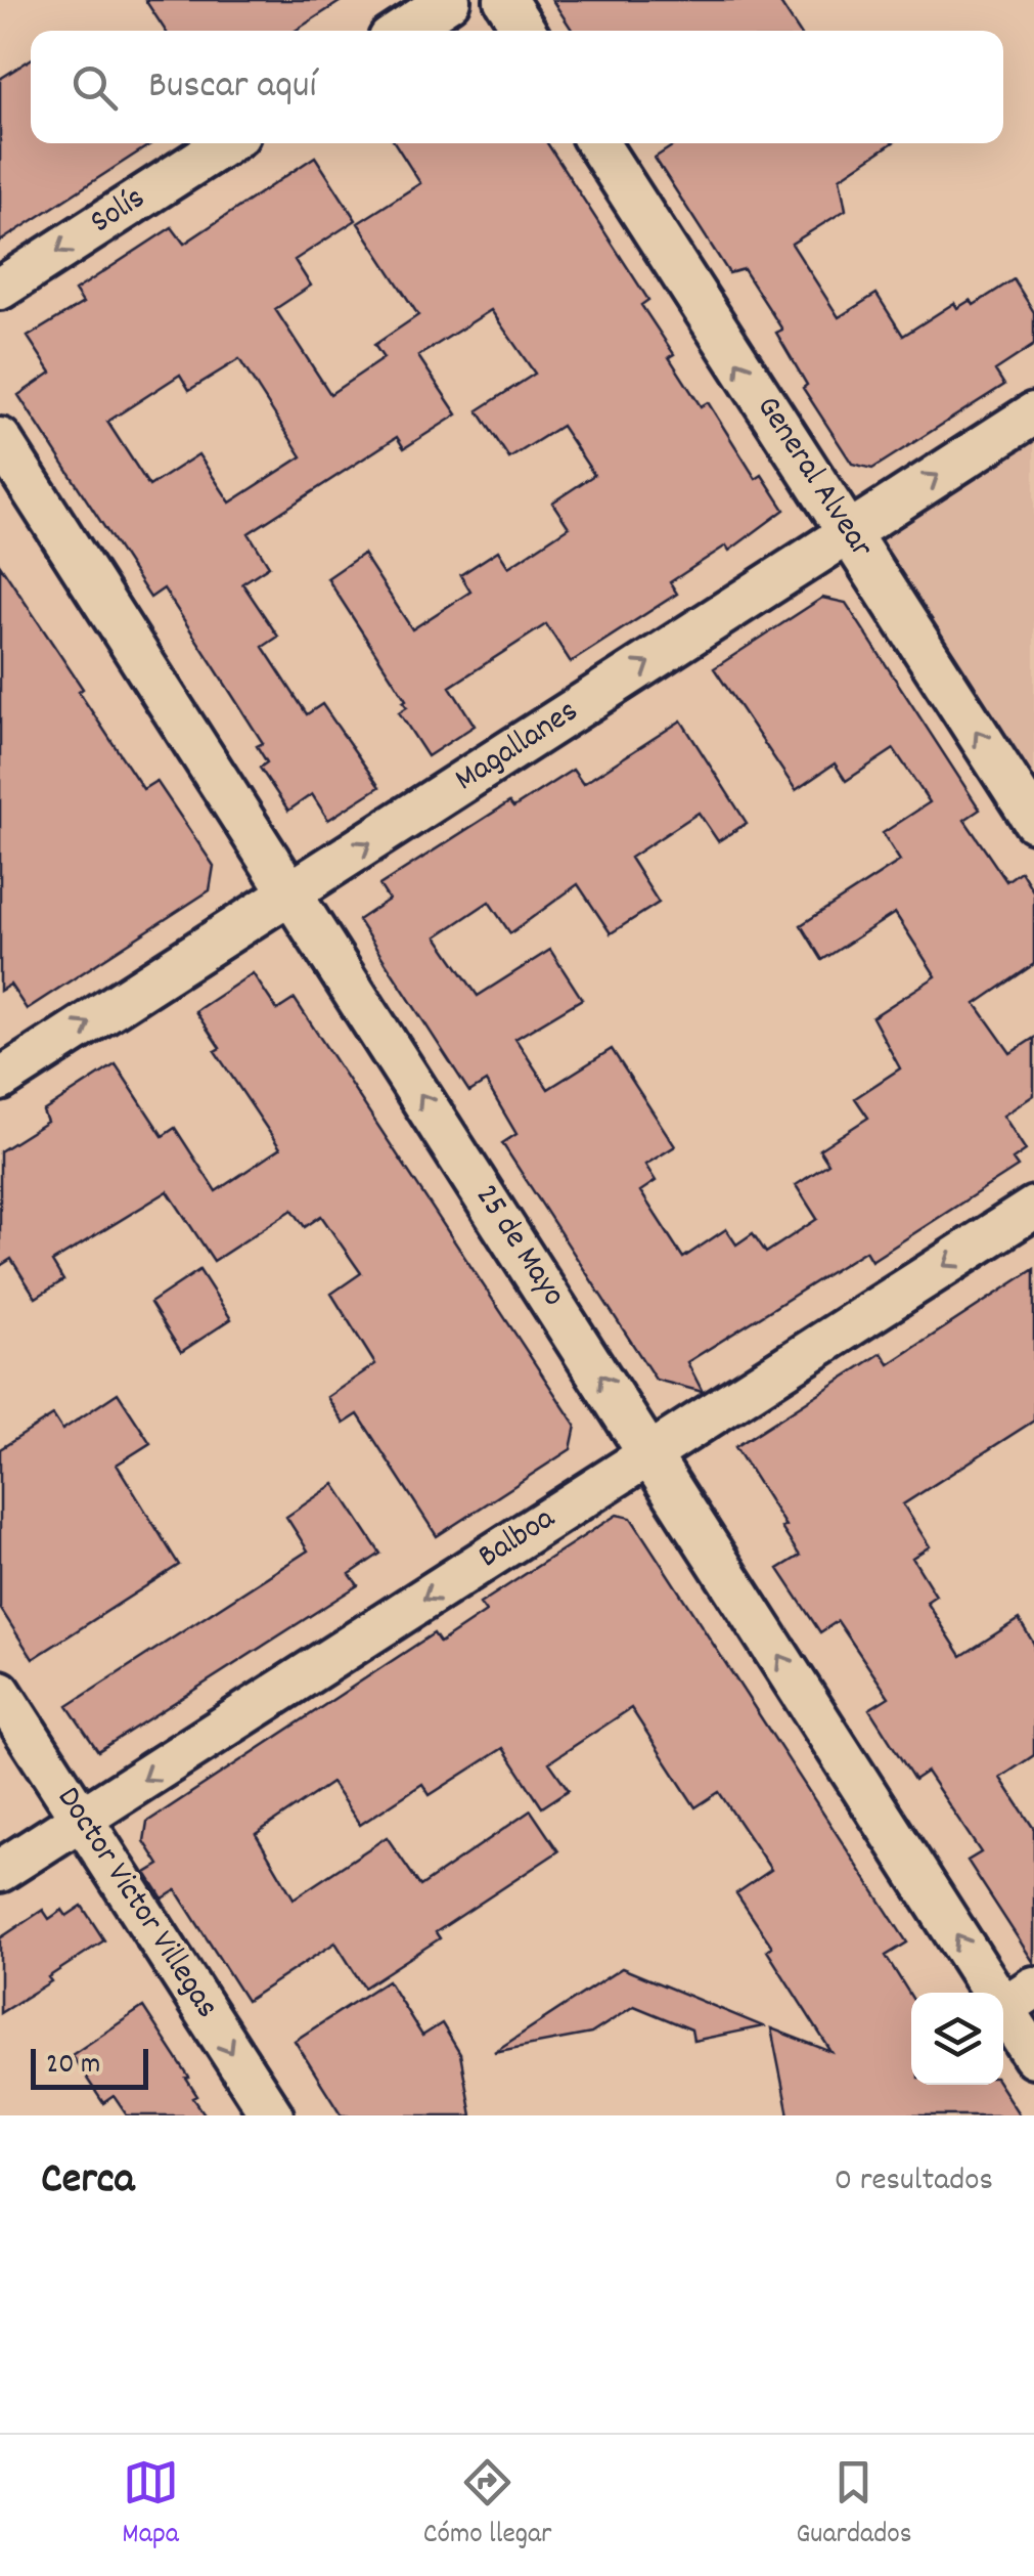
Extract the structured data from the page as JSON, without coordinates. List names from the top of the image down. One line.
{"streets":{"street":["Solís","General Alvear","Magallanes","25 de Mayo","Balboa","Doctor Victor Villegas"]},"crossings":[["General Alvear","Magallanes"],["Magallanes","25 de Mayo"],["25 de Mayo","Balboa"],["Balboa","Doctor Victor Villegas"]],"one_way":["Solís","General Alvear","Magallanes","25 de Mayo","Balboa","Doctor Victor Villegas"],"scale_bar":"20 m","page":{"search":"Buscar aquí","scale":"20 m","heading":["Cerca","0 resultados"],"nav":["Mapa","Cómo llegar","Guardados"]}}
